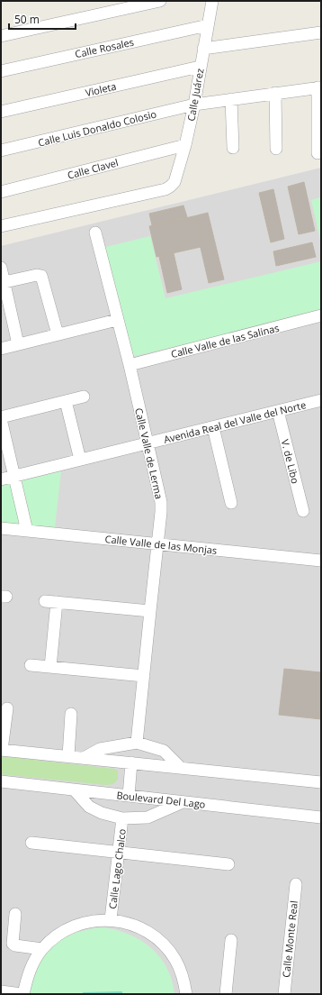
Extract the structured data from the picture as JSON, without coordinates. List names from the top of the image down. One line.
{"streets":{"street":["Calle Rosales","Violeta","Calle Juárez","Calle Luis Donaldo Colosio","Calle Clavel","Calle Valle de las Salinas","Avenida Real del Valle del Norte","Calle Valle de Lerma","V. de Libo","Calle Valle de las Monjas","Boulevard Del Lago","Calle Lago Chalco","Calle Monte Real"]},"crossings":[["Calle Rosales","Calle Juárez"],["Violeta","Calle Juárez"],["Calle Juárez","Calle Luis Donaldo Colosio"],["Calle Juárez","Calle Clavel"],["Calle Valle de las Salinas","Calle Valle de Lerma"],["Avenida Real del Valle del Norte","Calle Valle de Lerma"],["Avenida Real del Valle del Norte","V. de Libo"],["Calle Valle de Lerma","Calle Valle de las Monjas"]],"scale_bar":"50 m"}
